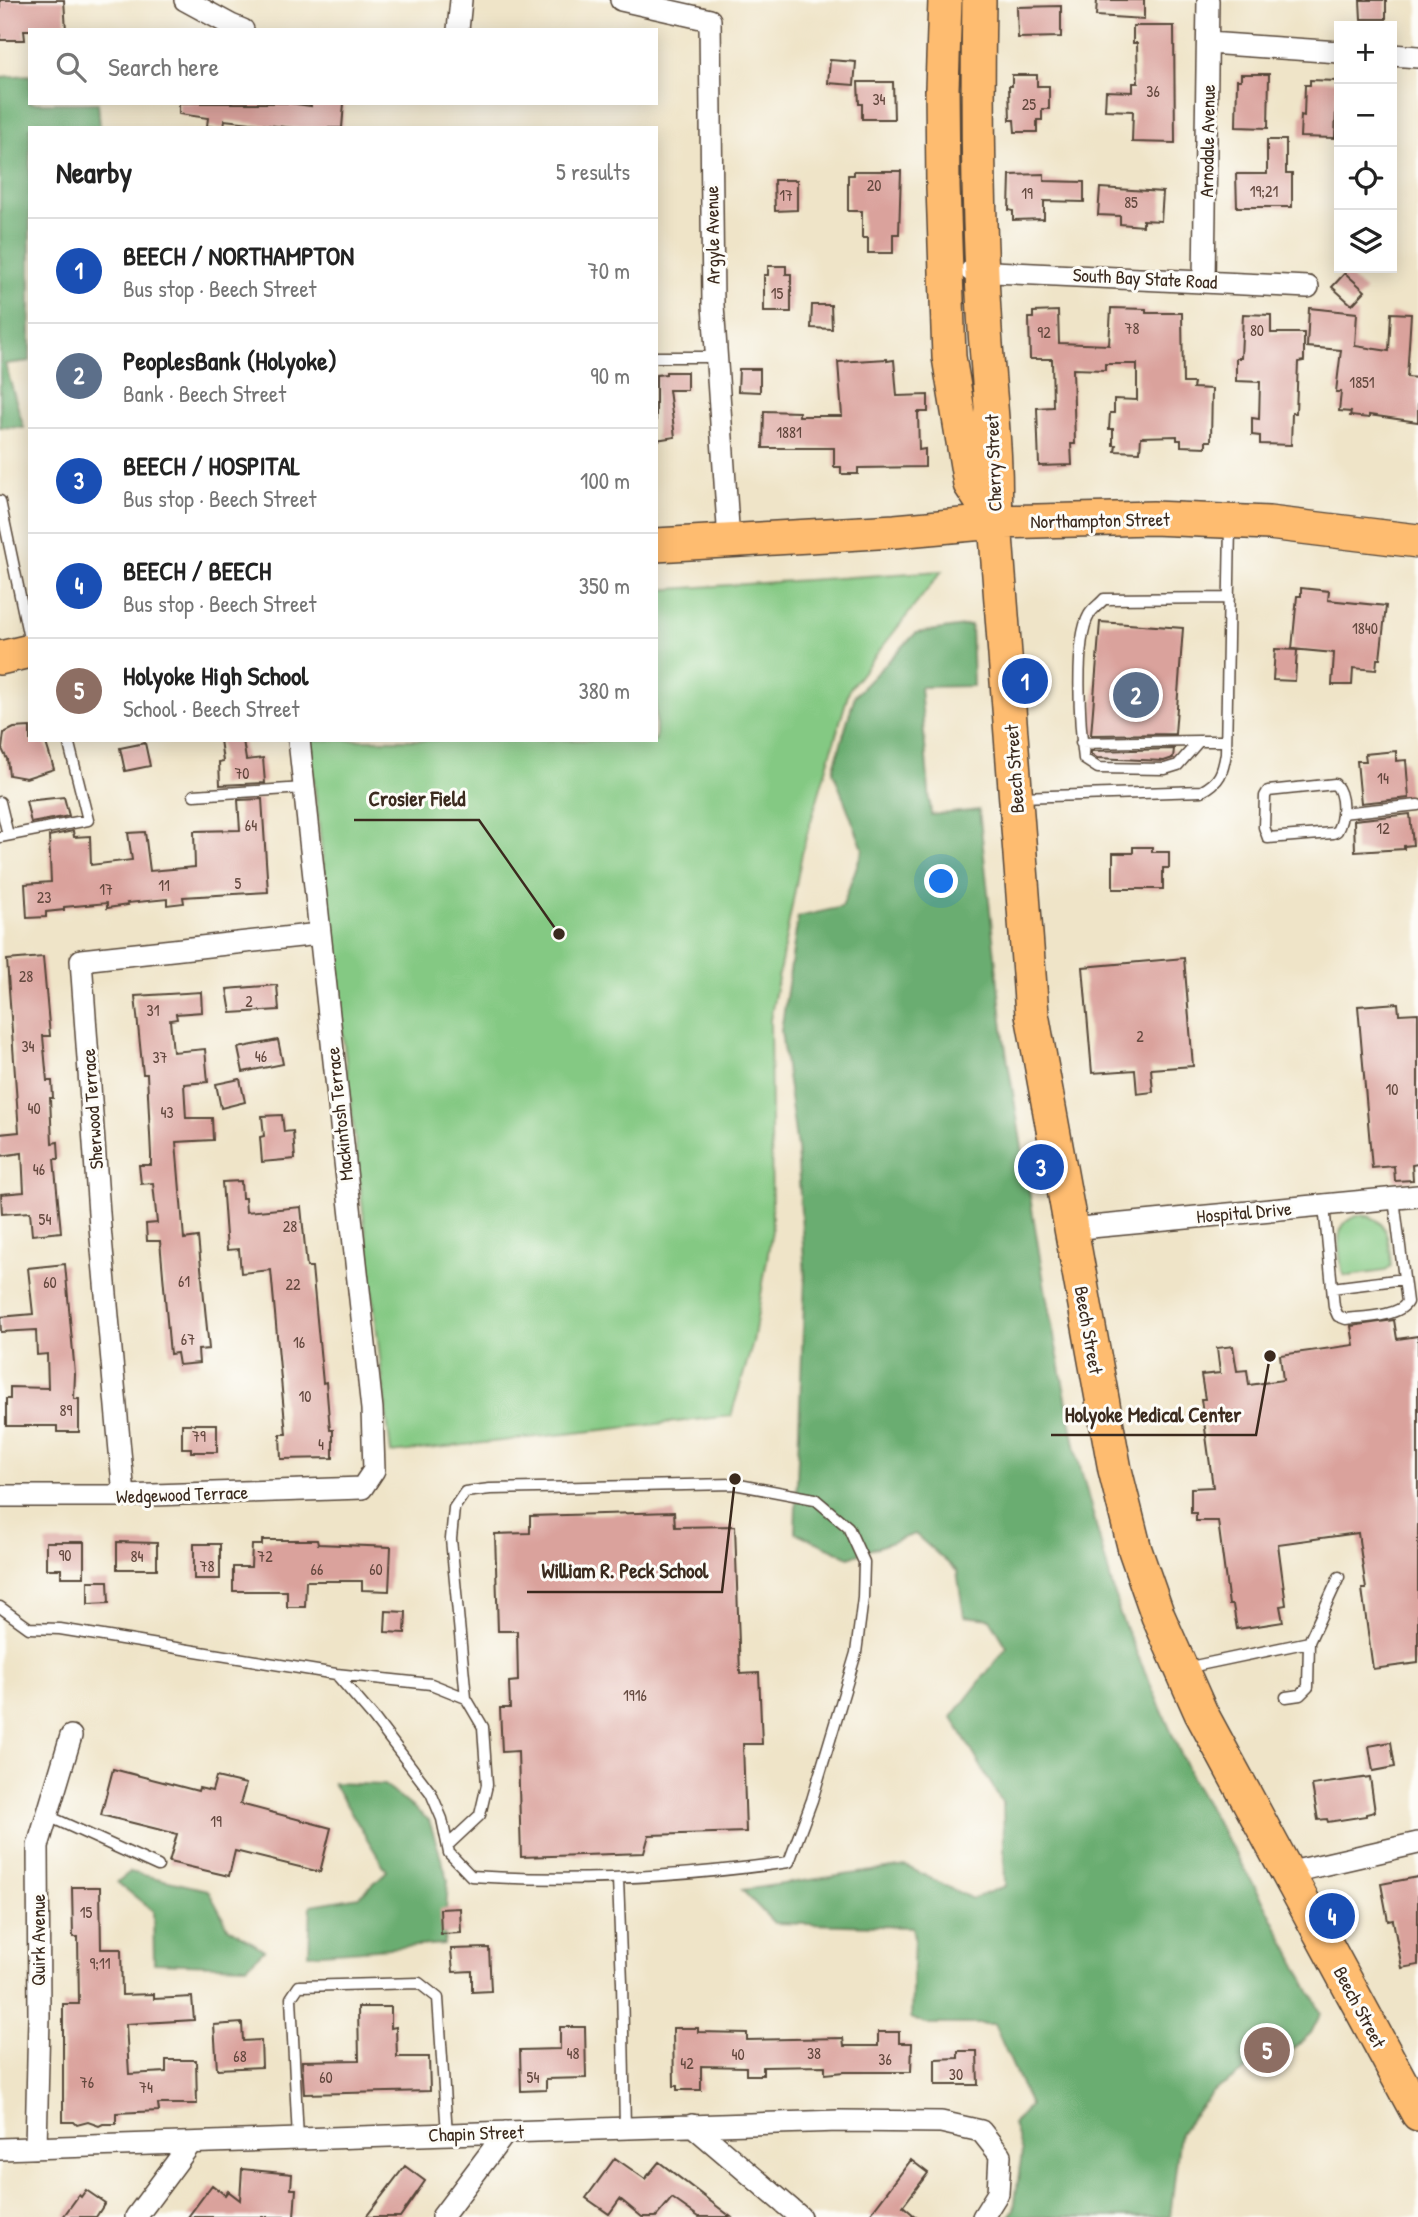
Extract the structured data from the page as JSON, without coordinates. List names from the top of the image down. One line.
{"streets":{"main road":["Cherry Street","Northampton Street","Beech Street"],"street":["Arnodale Avenue","Argyle Avenue","South Bay State Road","Sherwood Terrace","Mackintosh Terrace","Hospital Drive","Wedgewood Terrace","Quirk Avenue","Chapin Street"]},"crossings":[["Arnodale Avenue","South Bay State Road"],["Argyle Avenue","Northampton Street"],["South Bay State Road","Cherry Street"],["Cherry Street","Northampton Street"],["Cherry Street","Beech Street"],["Northampton Street","Beech Street"],["Beech Street","Hospital Drive"],["Sherwood Terrace","Mackintosh Terrace"],["Sherwood Terrace","Wedgewood Terrace"],["Mackintosh Terrace","Wedgewood Terrace"],["Quirk Avenue","Chapin Street"]],"places":["Crosier Field","Holyoke Medical Center","William R. Peck School"],"house_numbers":["36","34","25","20","19;21","19","17","85","15","78","80","92","1851","1881","1840","70","14","64","12","5","11","17","23","28","2","31","2","34","46","37","10","40","43","46","54","28","61","60","22","67","16","10","89","79","4","90","84","72","78","66","60","1916","19","15","9;11","48","38","40","68","36","42","30","60","54","76","74"],"page":{"map_buttons":["+","−"],"search":"Search here","heading":["Nearby","5 results"],"list":[{"mark":"1","name":"BEECH / NORTHAMPTON","note":"Bus stop · Beech Street","value":"70 m"},{"mark":"2","name":"PeoplesBank (Holyoke)","note":"Bank · Beech Street","value":"90 m"},{"mark":"3","name":"BEECH / HOSPITAL","note":"Bus stop · Beech Street","value":"100 m"},{"mark":"4","name":"BEECH / BEECH","note":"Bus stop · Beech Street","value":"350 m"},{"mark":"5","name":"Holyoke High School","note":"School · Beech Street","value":"380 m"}],"pins":["1","2","3","4","5"]}}
